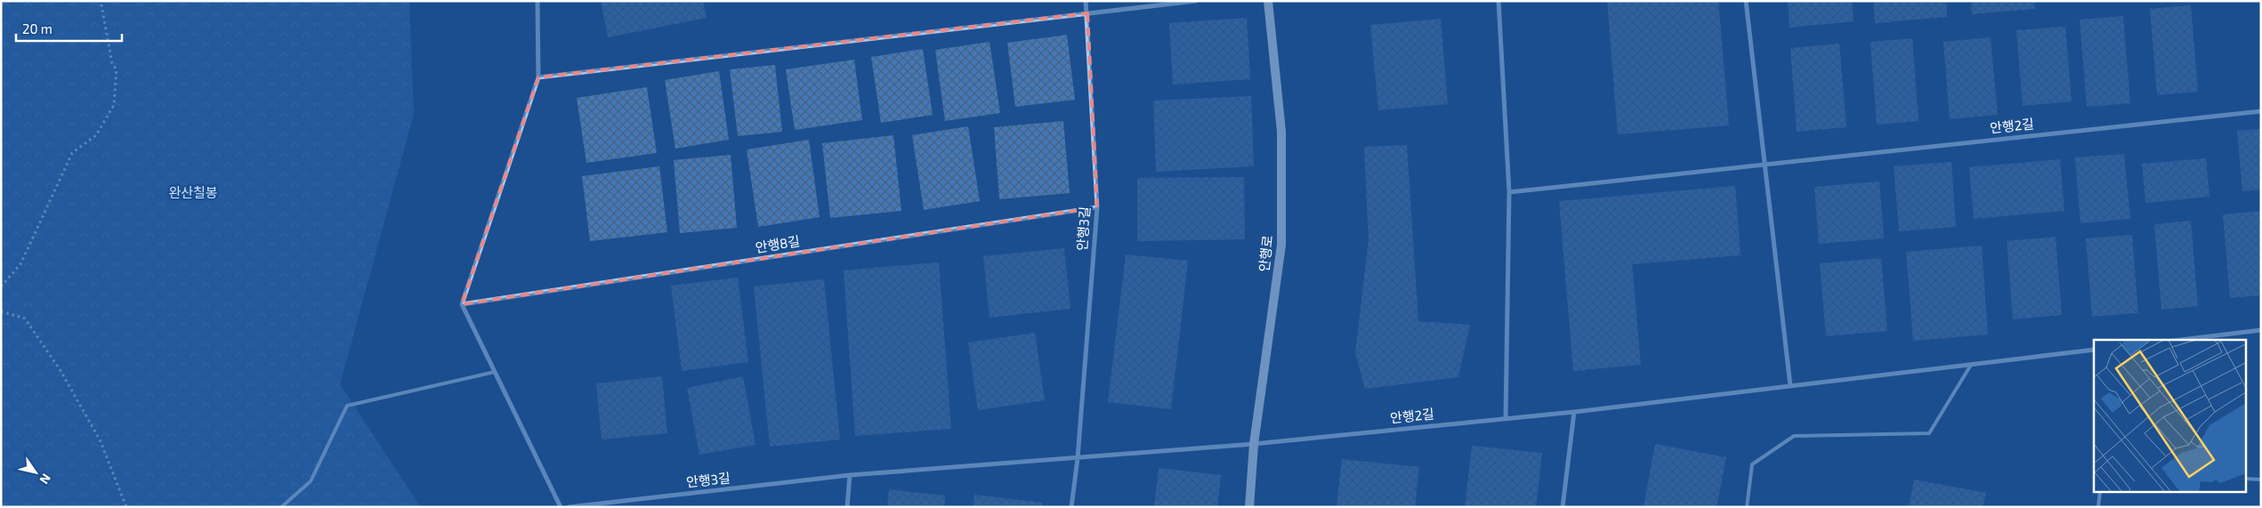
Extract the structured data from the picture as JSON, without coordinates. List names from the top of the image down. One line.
{"streets":{"street":["안행2길","안행3길","안행8길","안행로"]},"crossings":[["안행2길","안행3길"],["안행2길","안행로"],["안행3길","안행8길"],["안행3길","안행로"]],"parks":["완산칠봉"],"scale_bar":"20 m","north":"bottom right"}
